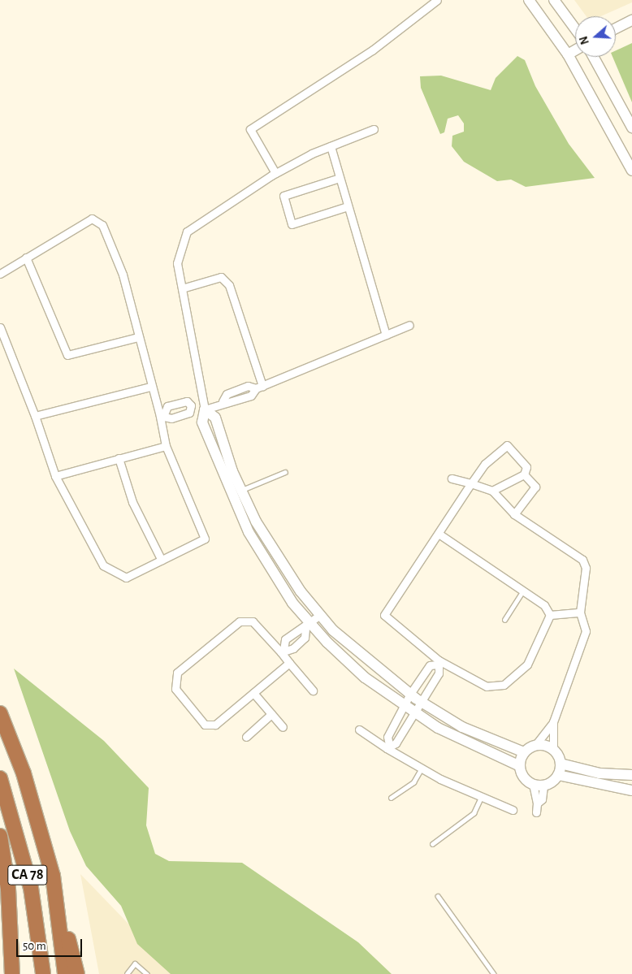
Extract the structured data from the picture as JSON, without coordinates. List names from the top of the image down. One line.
{"streets":{"highway":["CA 78"]},"scale_bar":"50 m","north":"left"}
